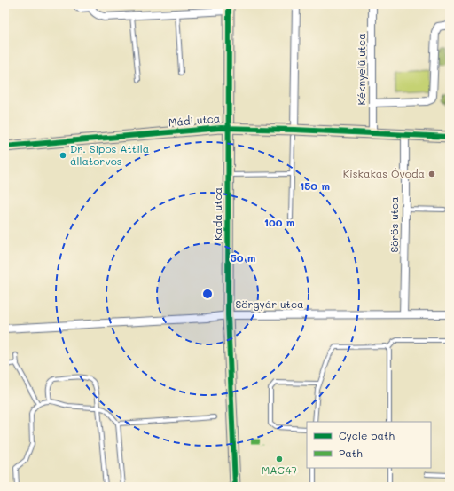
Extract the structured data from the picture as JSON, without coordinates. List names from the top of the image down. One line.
{"streets":{"street":["Kéknyelű utca","Mádi utca","Kada utca","Sörös utca","Sörgyár utca"]},"crossings":[["Kéknyelű utca","Mádi utca"],["Mádi utca","Kada utca"],["Mádi utca","Sörös utca"],["Kada utca","Sörgyár utca"],["Sörös utca","Sörgyár utca"]],"places":["Dr. Sipos Attila állatorvos","Kiskakas Óvoda","MAG47"],"legend":["Cycle path","Path"],"rings":["150 m","100 m","50 m"]}
